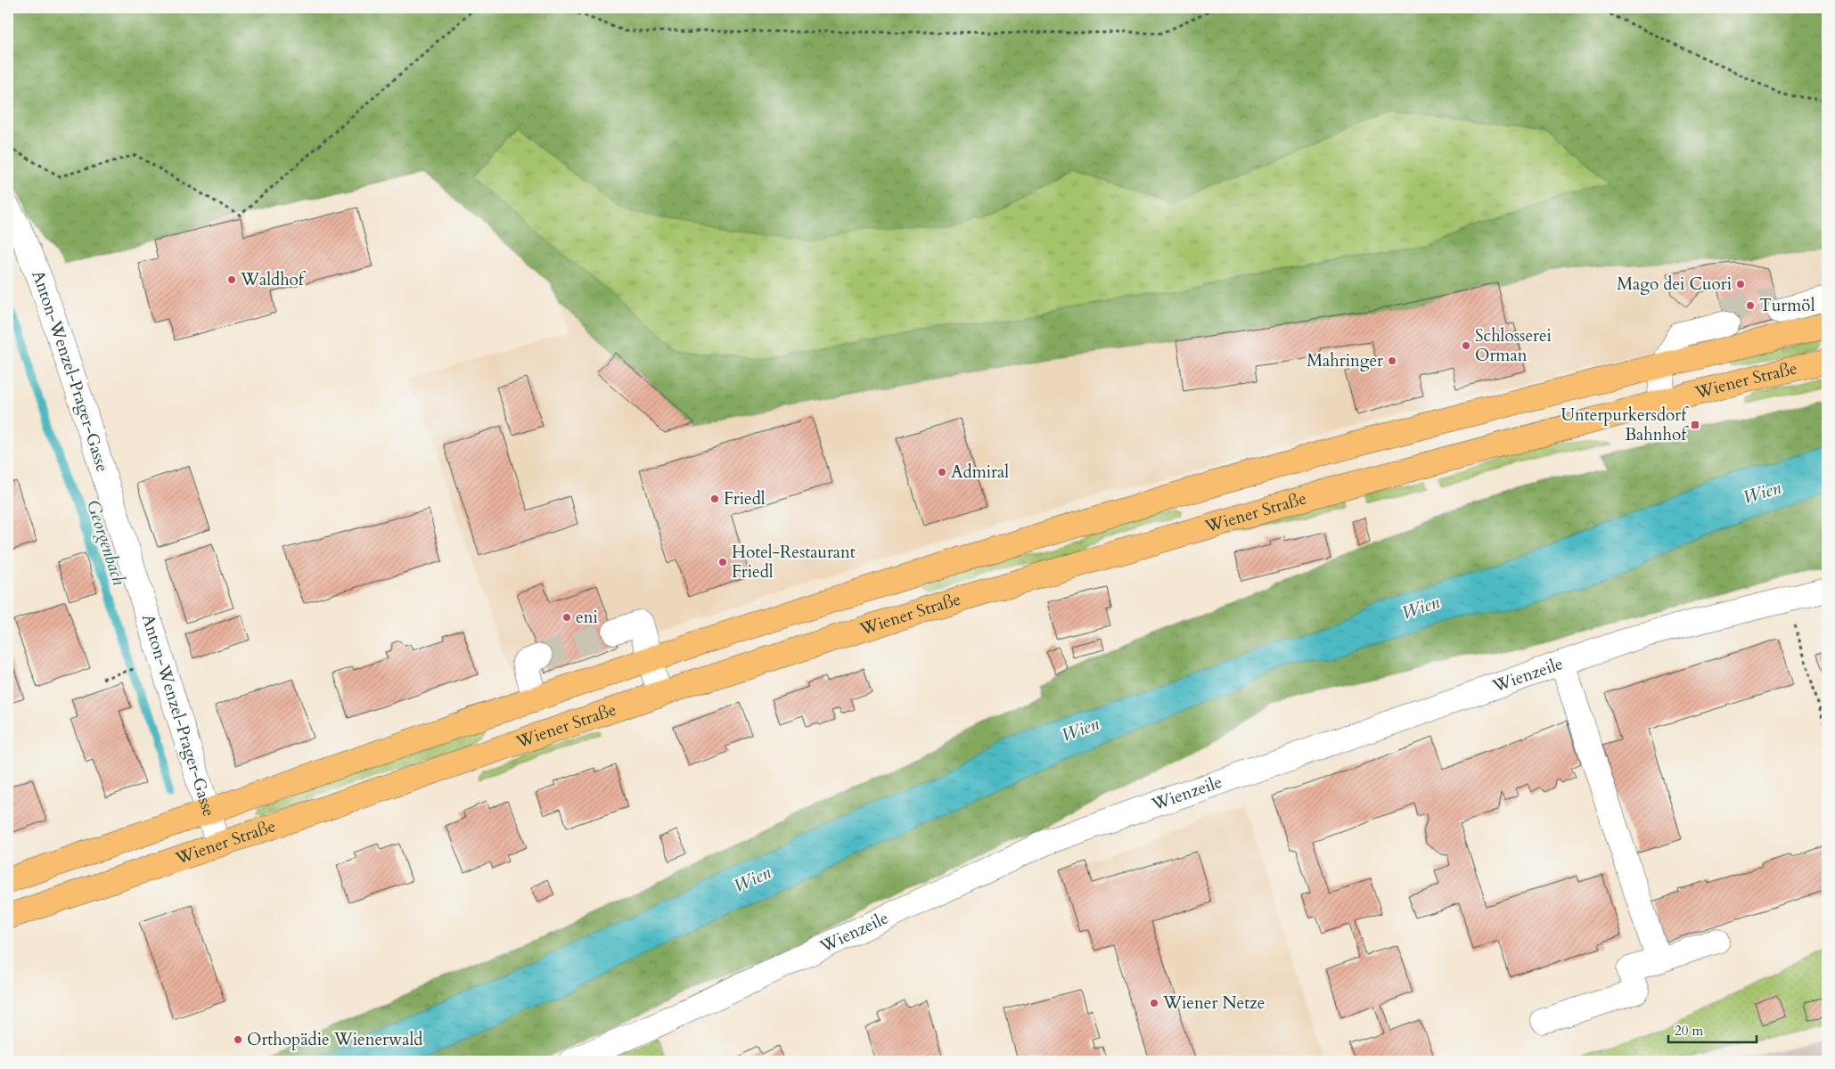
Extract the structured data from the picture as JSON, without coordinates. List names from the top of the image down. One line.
{"streets":{"main road":["Wiener Straße"],"street":["Anton-Wenzel-Prager-Gasse","Wienzeile"]},"crossings":[["Anton-Wenzel-Prager-Gasse","Wiener Straße"]],"water":["Wien","Georgenbach"],"places":{"other":["Waldhof","Mago dei Cuori","Turmöl","Schlosserei Orman","Mahringer","Admiral","Friedl","Hotel-Restaurant Friedl","eni","Wiener Netze","Orthopädie Wienerwald"],"transit":["Unterpurkersdorf Bahnhof"]},"scale_bar":"20 m"}
